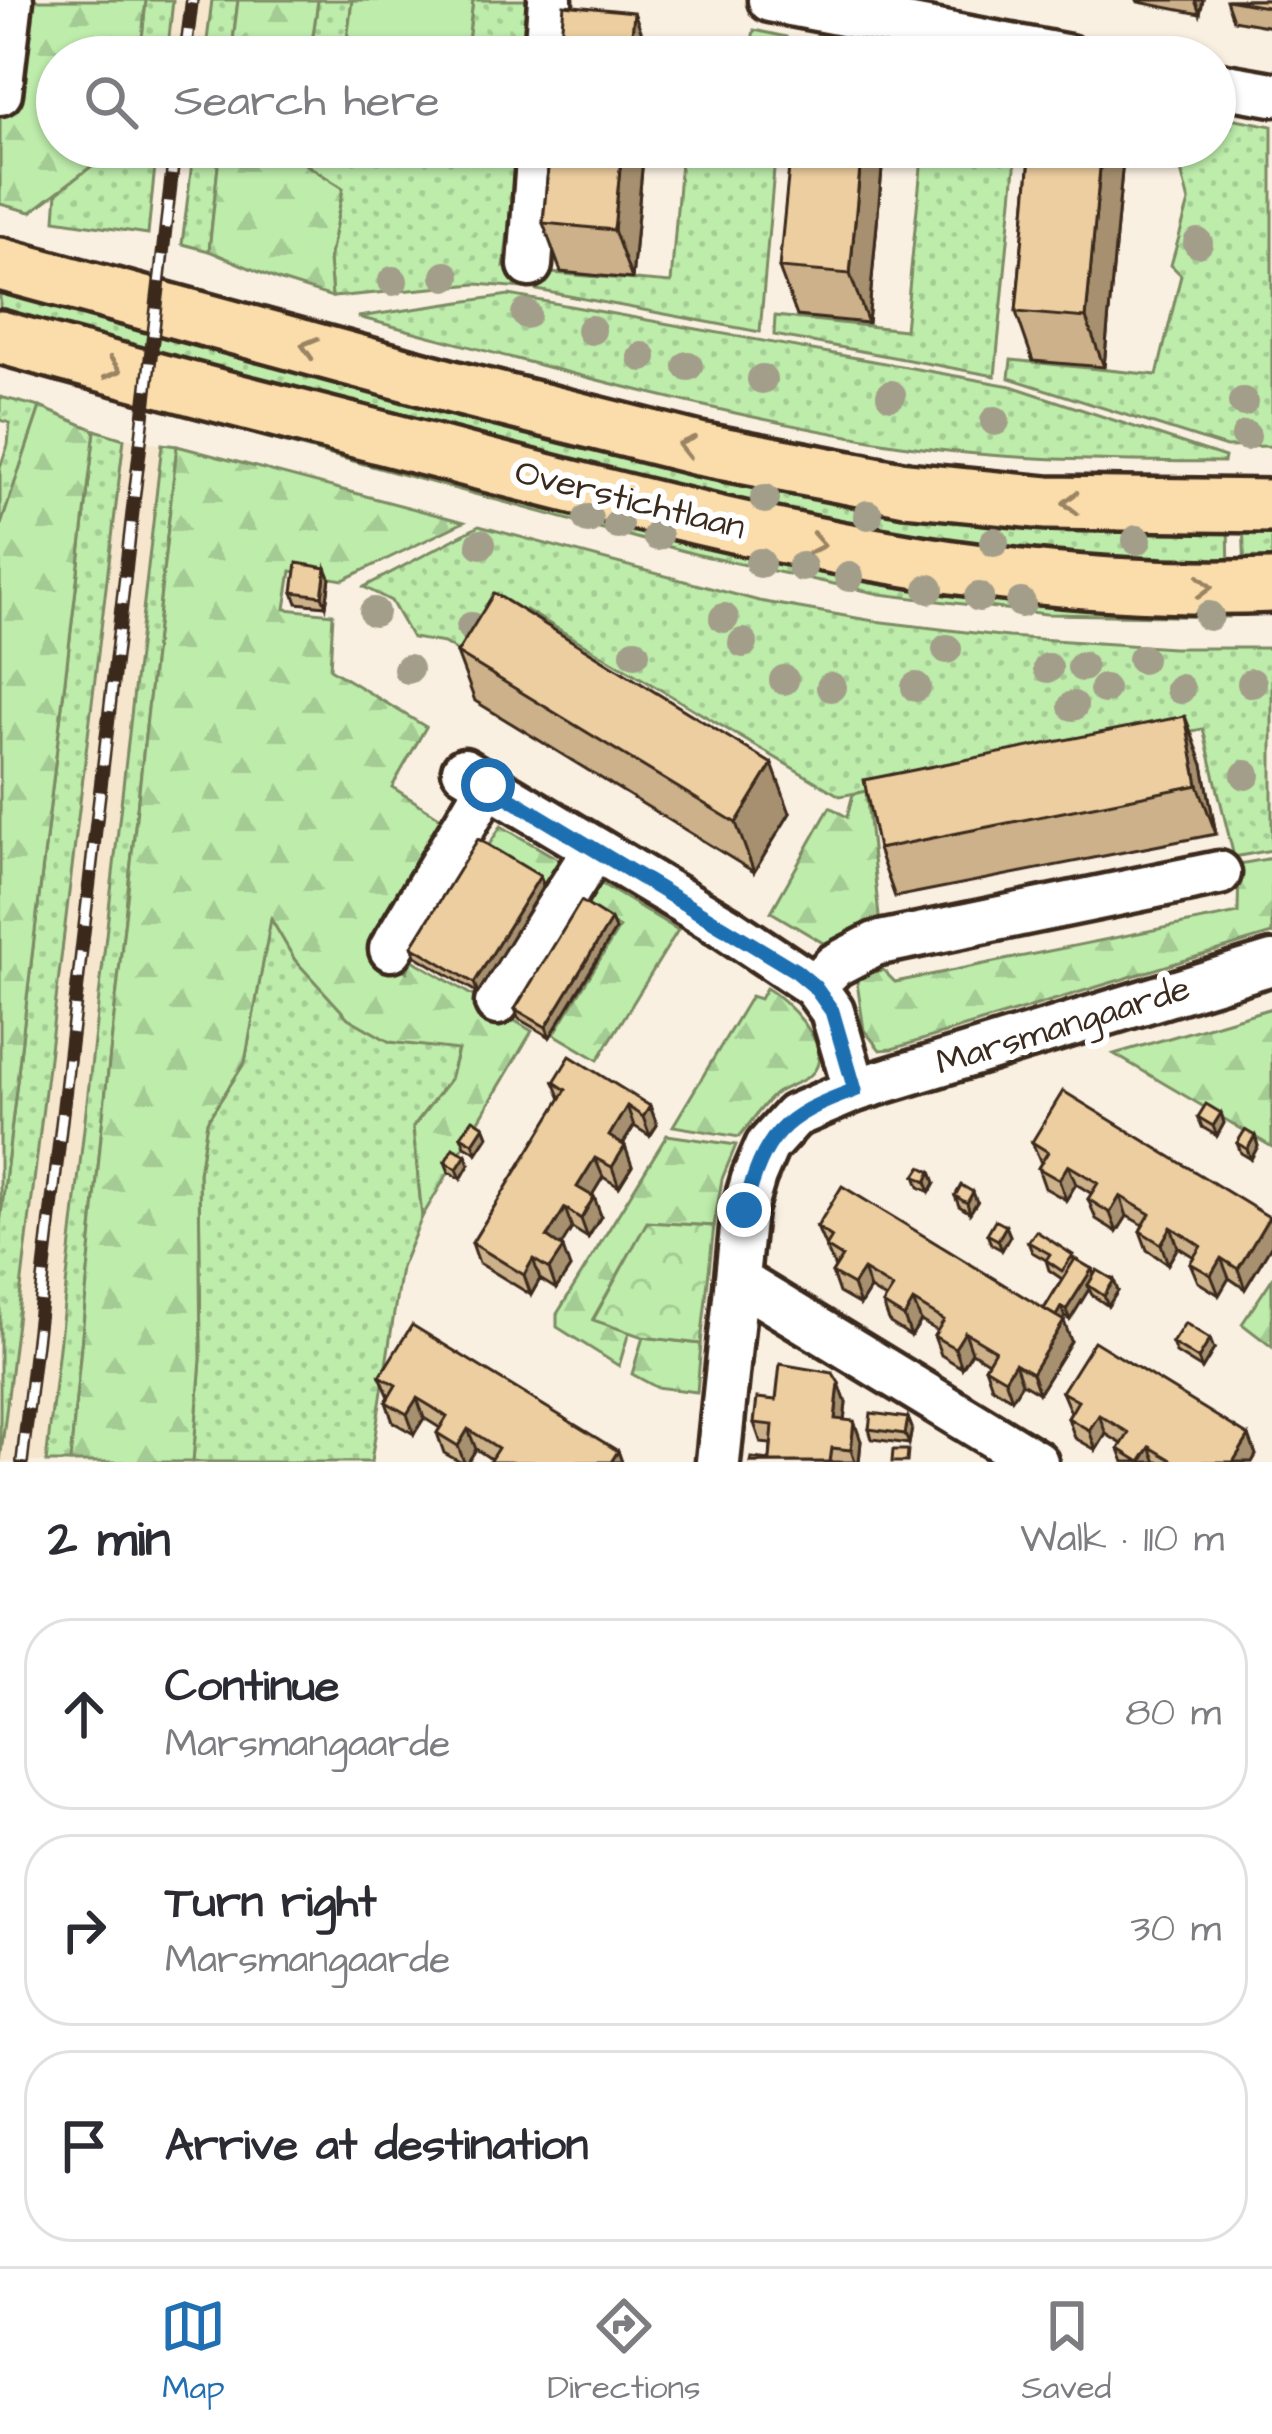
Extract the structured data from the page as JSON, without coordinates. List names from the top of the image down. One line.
{"streets":{"main road":["Overstichtlaan"],"street":["Marsmangaarde"]},"page":{"search":"Search here","heading":["2 min","Walk · 110 m"],"list":[["Continue","Marsmangaarde","80 m"],["Turn right","Marsmangaarde","30 m"],"Arrive at destination"],"nav":["Map","Directions","Saved"]}}
